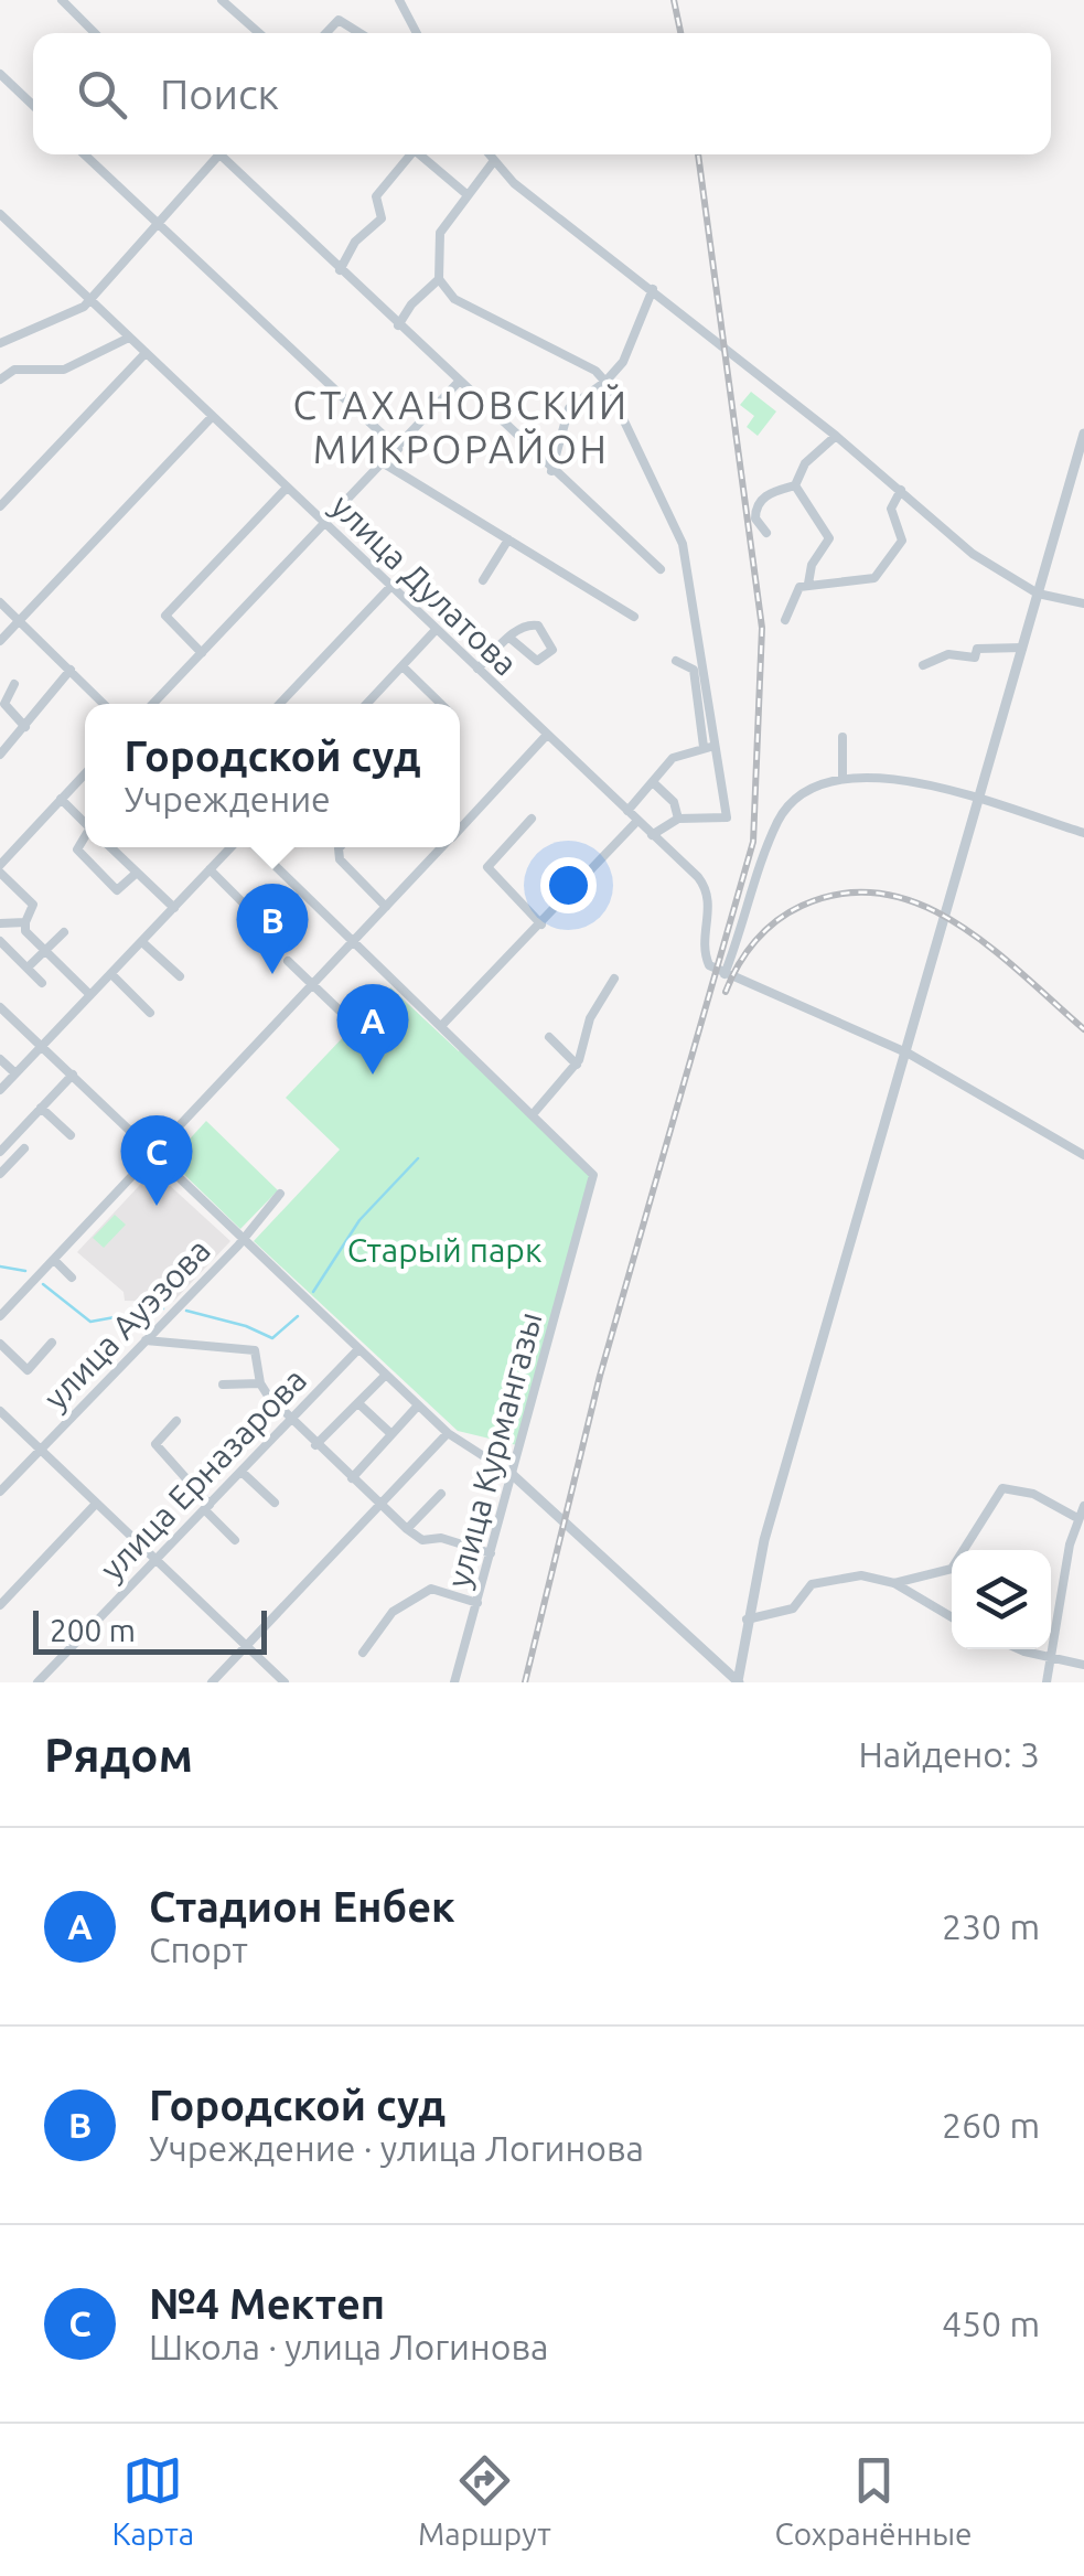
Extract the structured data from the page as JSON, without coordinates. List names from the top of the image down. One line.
{"streets":{"street":["улица Дулатова","улица Ауэзова","улица Курмангазы","улица Ерназарова"]},"districts":["СТАХАНОВСКИЙ МИКРОРАЙОН"],"parks":["Старый парк"],"scale_bar":"200 m","page":{"search":"Поиск","popup":["Городской суд","Учреждение"],"pins":["B","A","C"],"scale":"200 m","heading":["Рядом","Найдено: 3"],"list":[{"mark":"A","name":"Стадион Енбек","note":"Спорт","value":"230 m"},{"mark":"B","name":"Городской суд","note":"Учреждение · улица Логинова","value":"260 m"},{"mark":"C","name":"№4 Мектеп","note":"Школа · улица Логинова","value":"450 m"}],"nav":["Карта","Маршрут","Сохранённые"]}}
